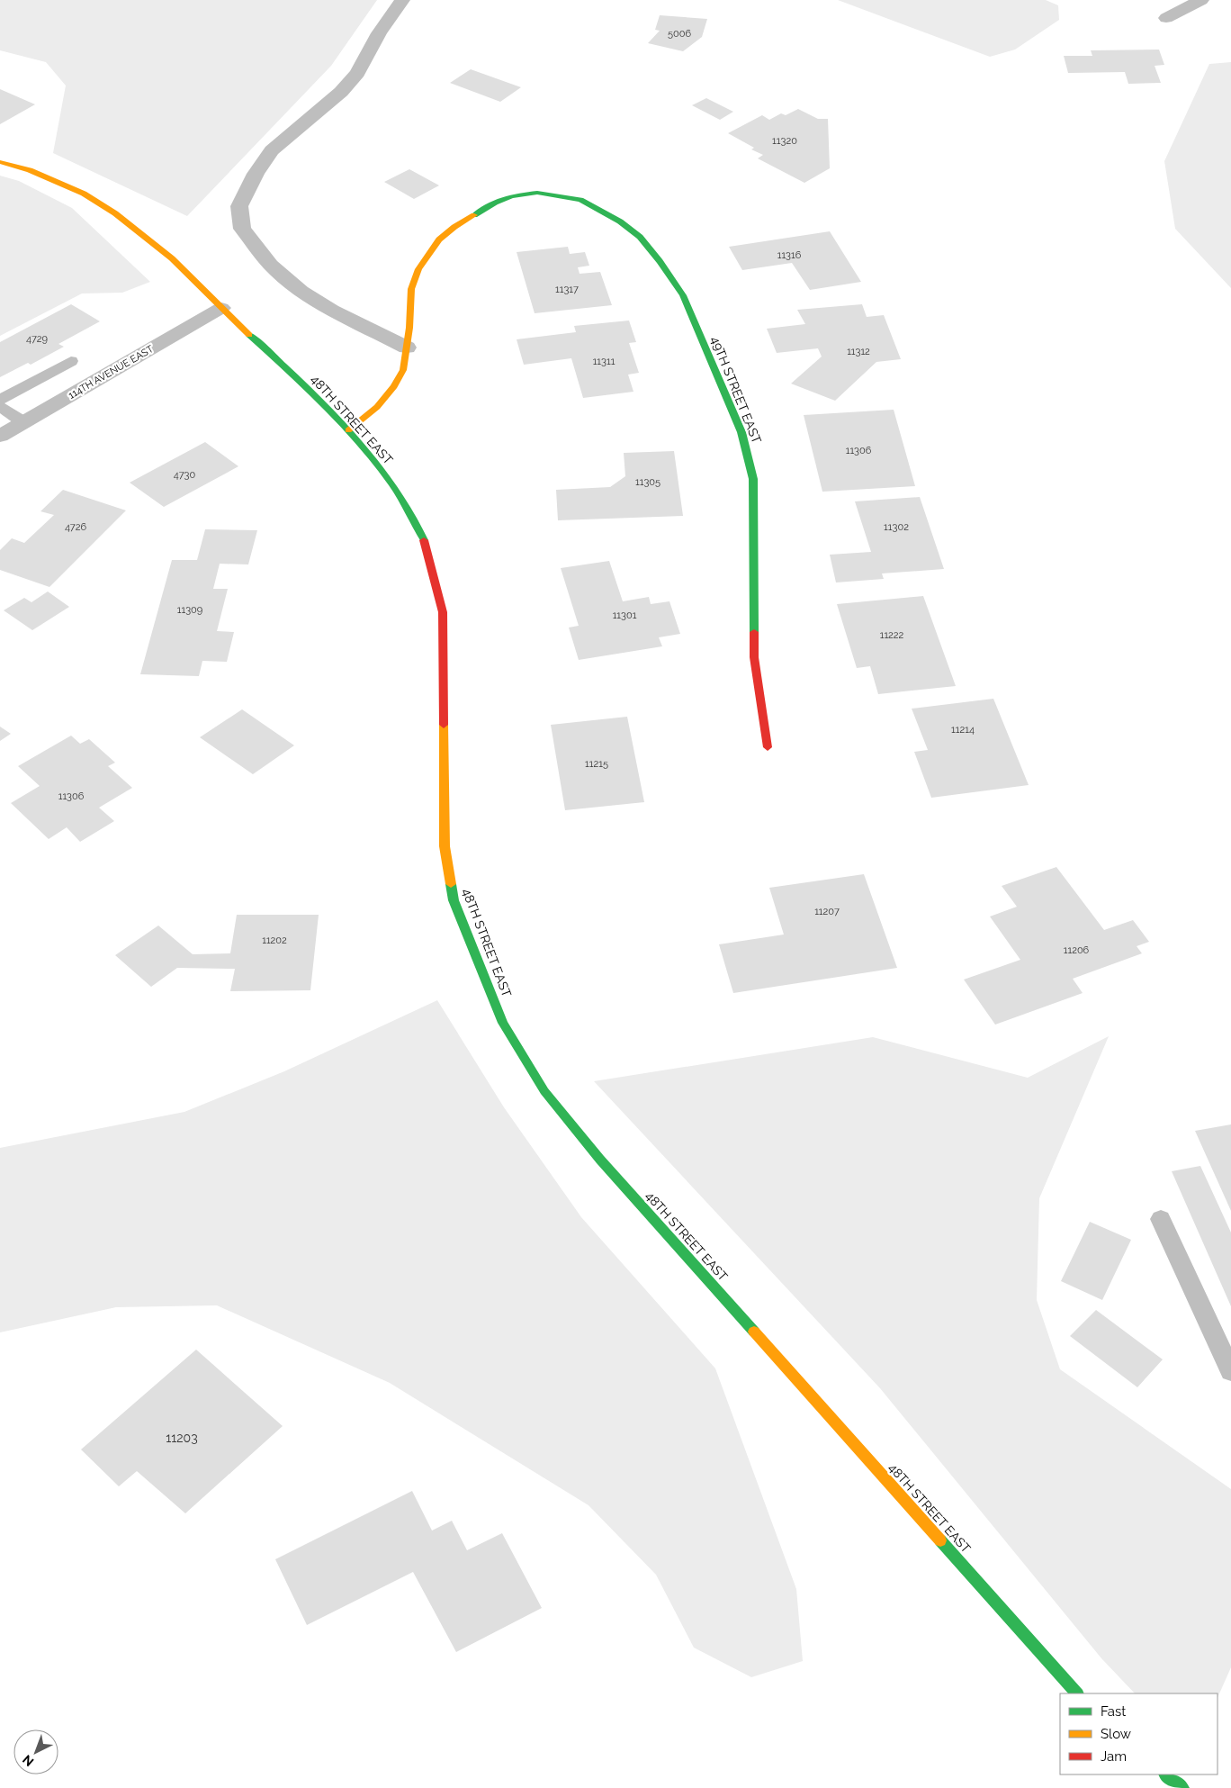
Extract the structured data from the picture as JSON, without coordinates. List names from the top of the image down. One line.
{"streets":{"street":["114TH AVENUE EAST","49TH STREET EAST","48TH STREET EAST"]},"crossings":[["114TH AVENUE EAST","48TH STREET EAST"],["49TH STREET EAST","48TH STREET EAST"]],"house_numbers":["5006","11320","11316","11317","4729","11312","11311","11306","4730","11305","4726","11302","11309","11301","11222","11214","11215","11306","11207","11202","11206","11203"],"legend":["Fast","Slow","Jam"],"north":"bottom left"}
